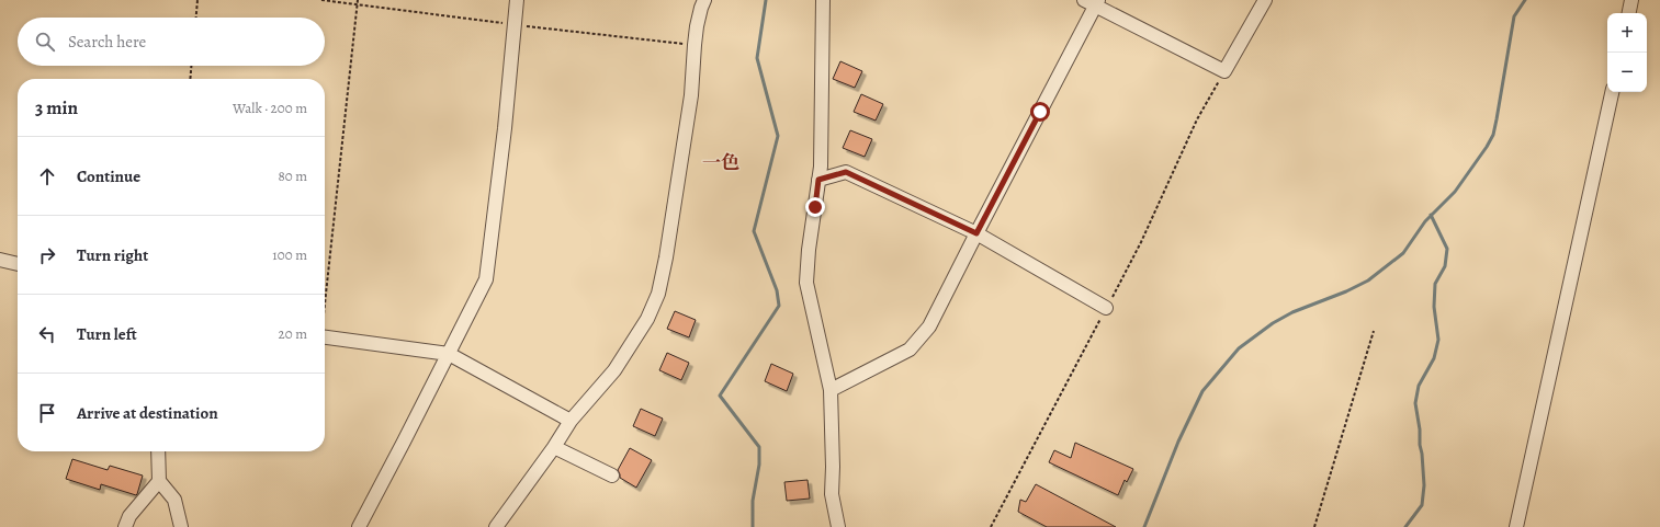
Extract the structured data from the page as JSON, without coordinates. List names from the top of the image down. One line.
{"districts":["一色"],"page":{"map_buttons":["+","−"],"search":"Search here","heading":["3 min","Walk · 200 m"],"list":[["Continue","80 m"],["Turn right","100 m"],["Turn left","20 m"],"Arrive at destination"]}}
